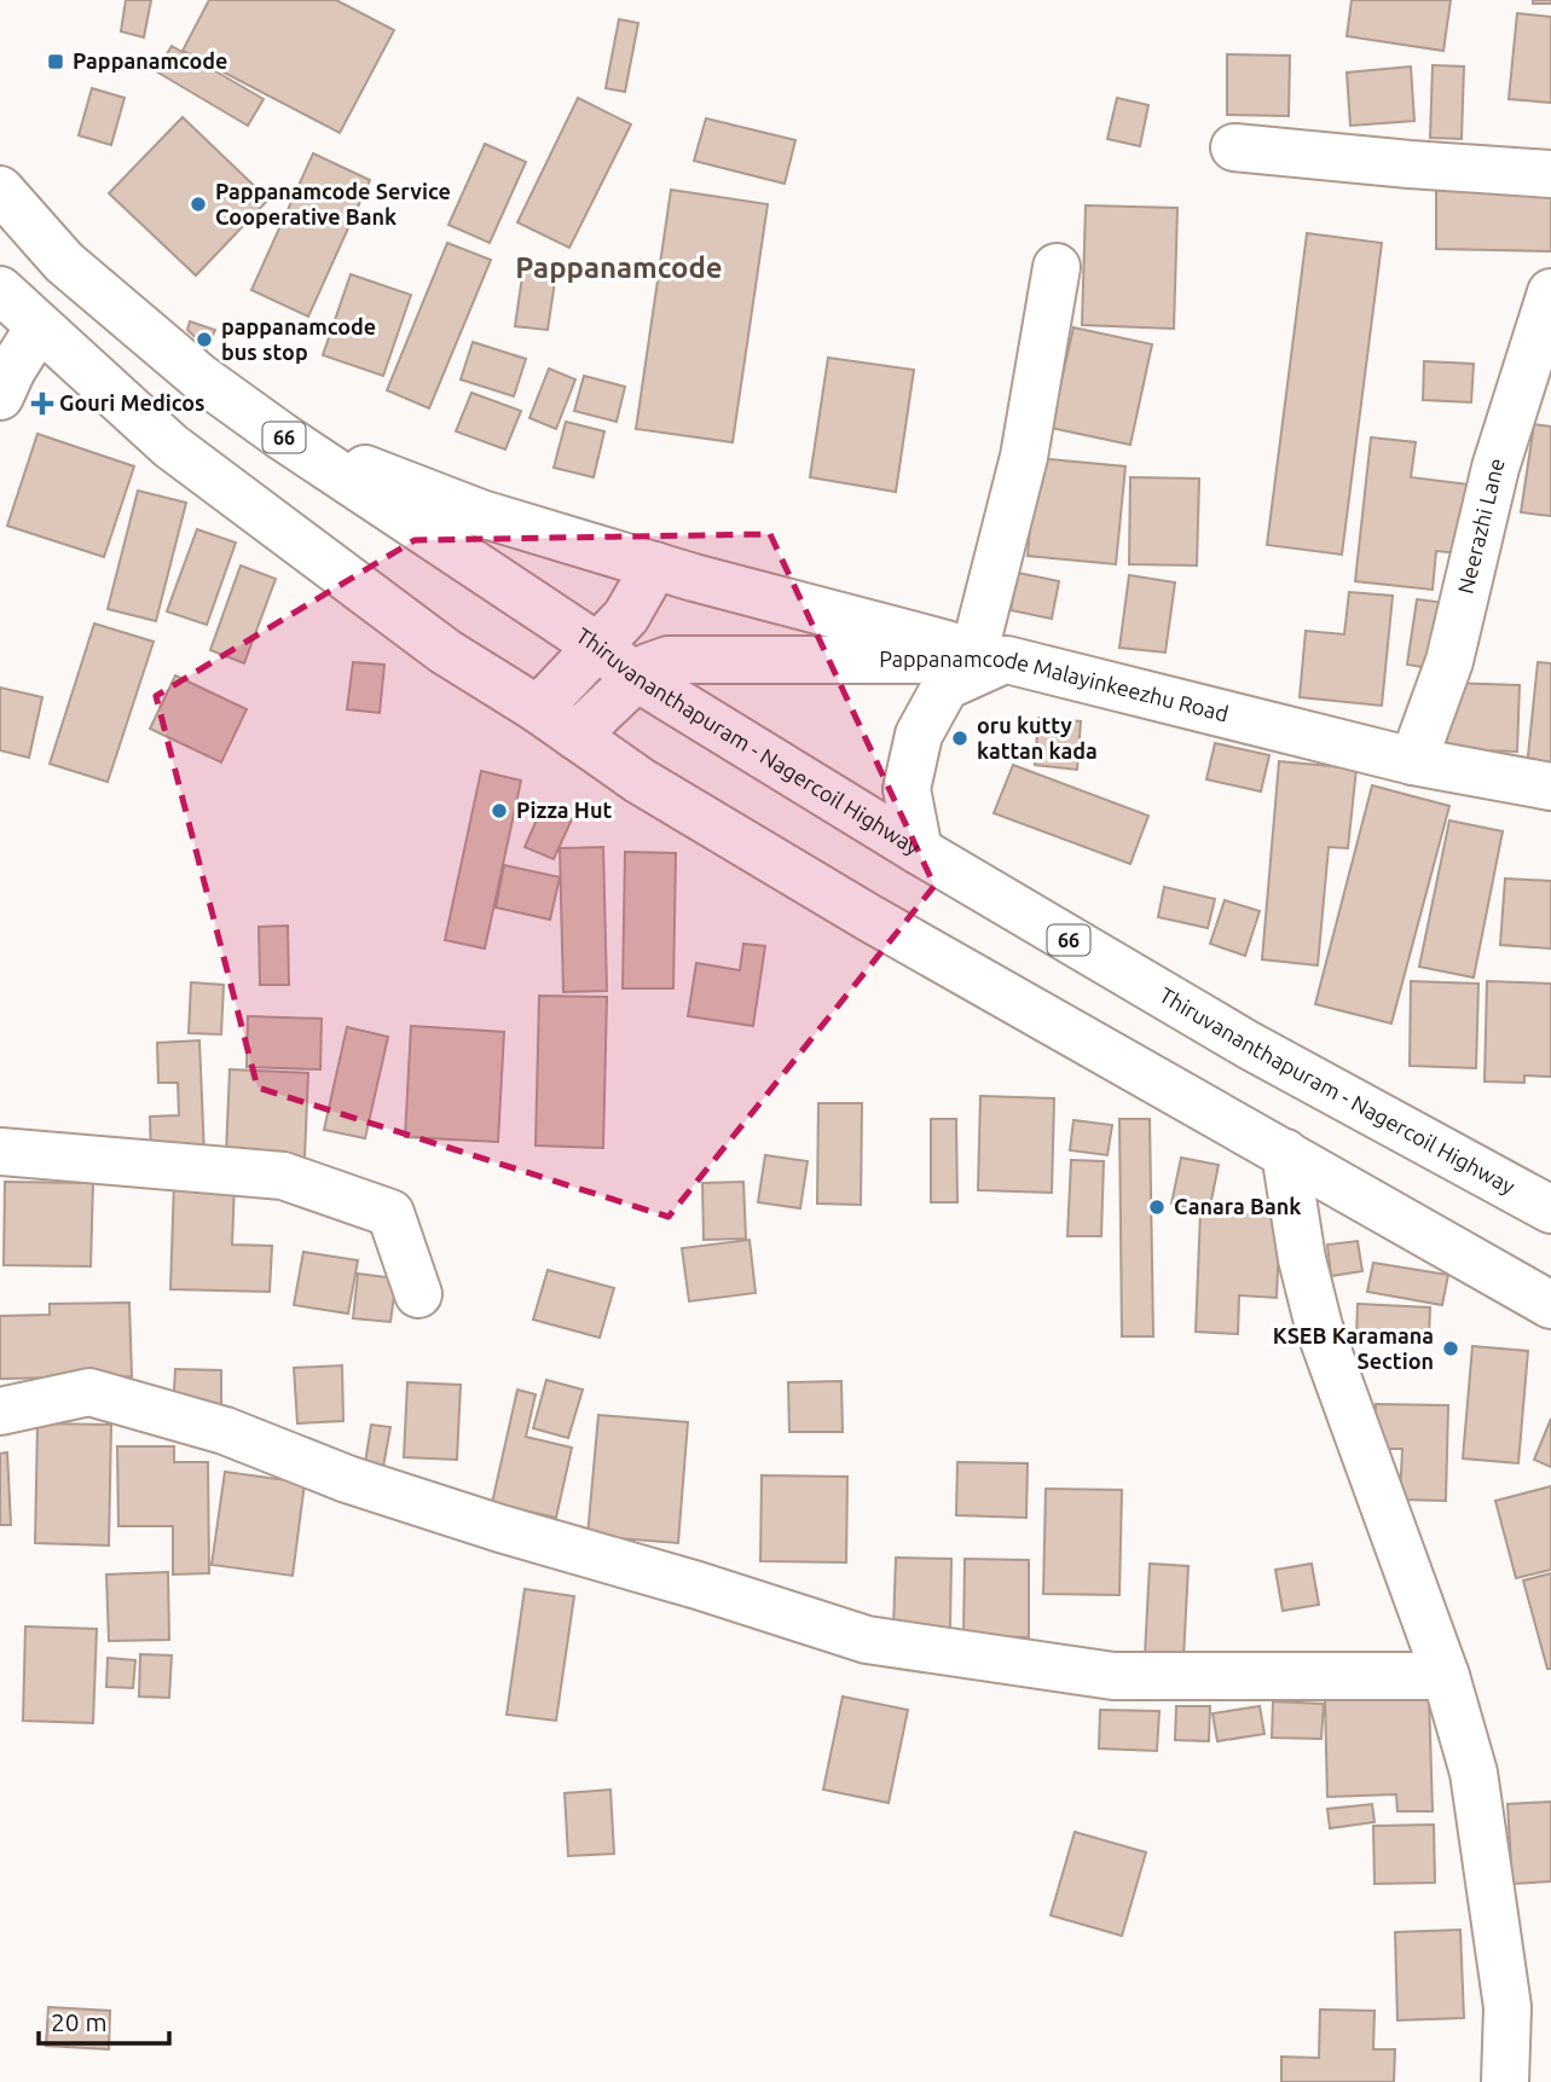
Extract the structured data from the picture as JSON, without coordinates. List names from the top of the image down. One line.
{"streets":{"main road":["66","Neerazhi Lane","Pappanamcode Malayinkeezhu Road","Thiruvananthapuram - Nagercoil Highway"]},"crossings":[["Neerazhi Lane","Pappanamcode Malayinkeezhu Road"],["Pappanamcode Malayinkeezhu Road","Thiruvananthapuram - Nagercoil Highway"]],"districts":["Pappanamcode"],"places":{"transit":["Pappanamcode"],"other":["Pappanamcode Service Cooperative Bank","pappanamcode bus stop","oru kutty kattan kada","Pizza Hut","Canara Bank","KSEB Karamana Section"],"health":["Gouri Medicos"]},"scale_bar":"20 m"}
